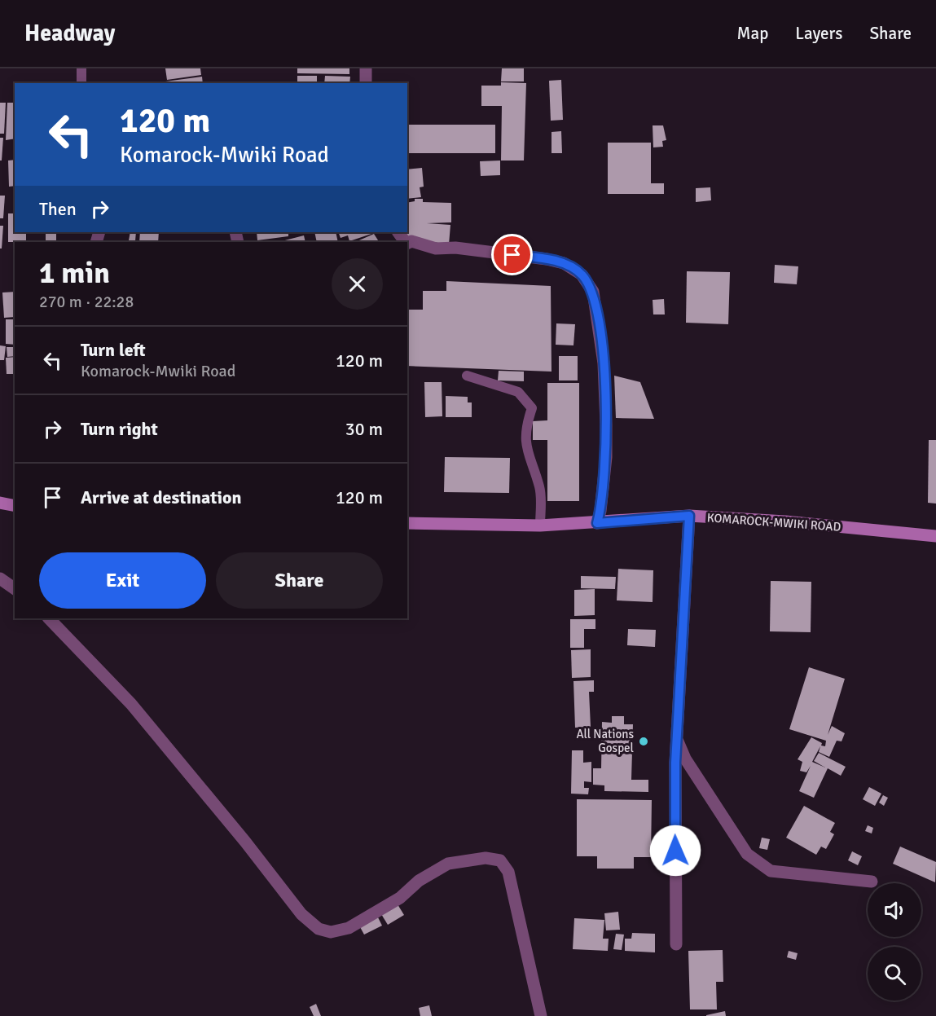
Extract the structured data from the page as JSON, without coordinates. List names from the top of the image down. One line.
{"streets":{"main road":["KOMAROCK-MWIKI ROAD"]},"places":["All Nations Gospel"],"page":{"header":"Headway","nav":["Map","Layers","Share"],"turn":["120 m","Komarock-Mwiki Road"],"then":"Then","heading":["1 min","270 m · 22:28"],"list":[{"name":"Turn left","note":"Komarock-Mwiki Road","value":"120 m"},{"name":"Turn right","value":"30 m"},{"name":"Arrive at destination","value":"120 m"}],"buttons":["Exit","Share"]}}
